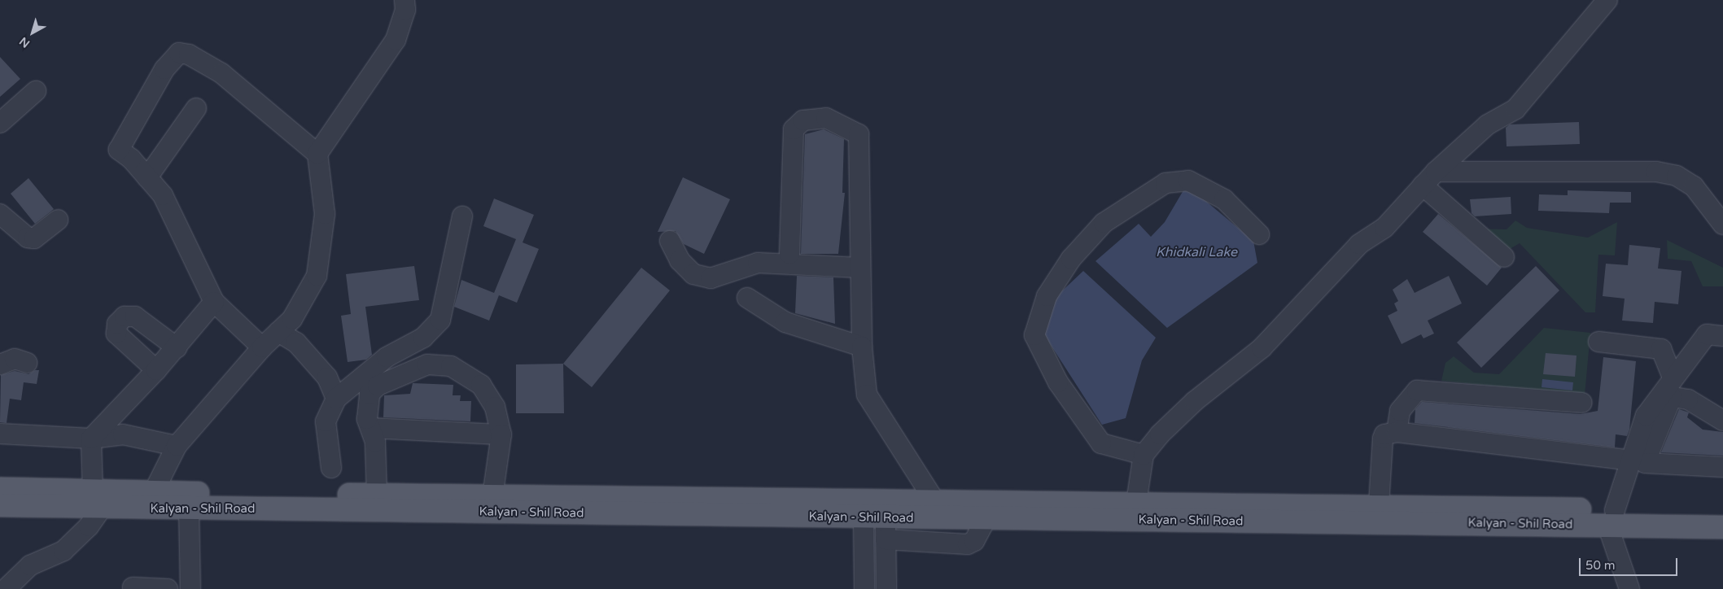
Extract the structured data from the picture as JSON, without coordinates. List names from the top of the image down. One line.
{"streets":{"main road":["Kalyan - Shil Road"]},"water":["Khidkali Lake"],"scale_bar":"50 m","north":"bottom left"}
